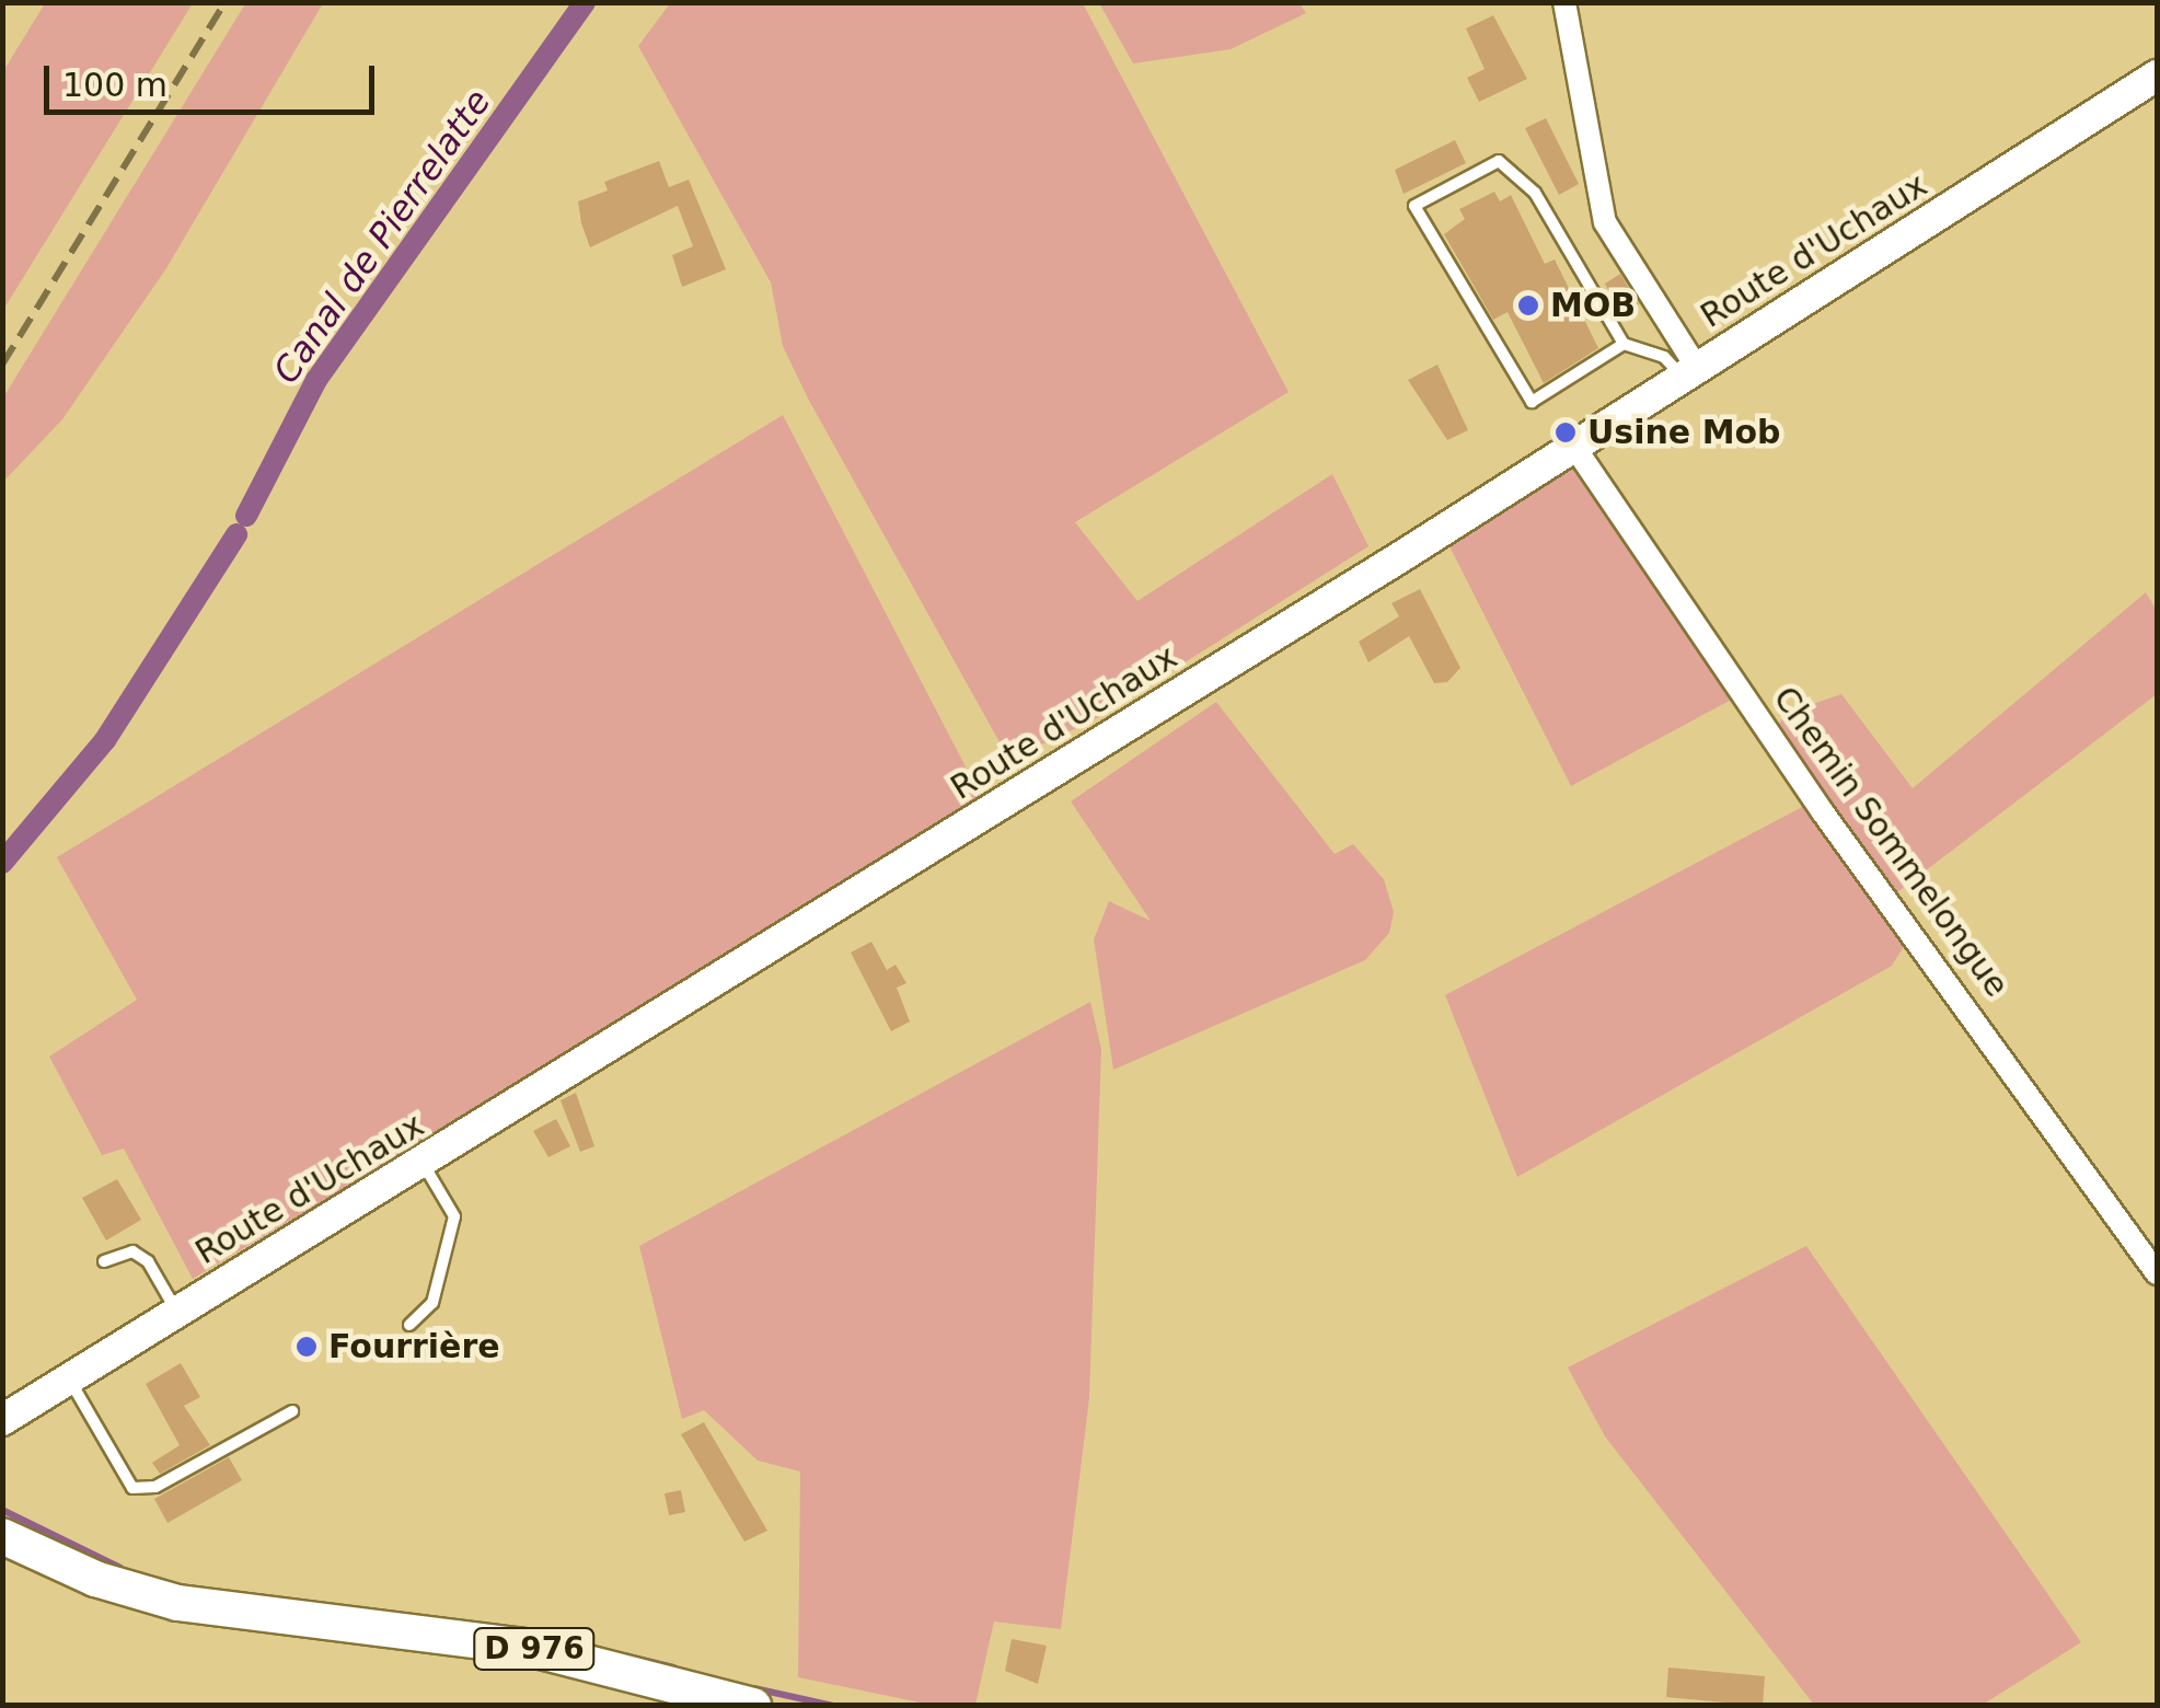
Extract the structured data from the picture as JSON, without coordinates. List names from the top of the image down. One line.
{"streets":{"main road":["Route d'Uchaux","D 976"],"street":["Chemin Sommelongue"]},"crossings":[["Route d'Uchaux","Chemin Sommelongue"]],"water":["Canal de Pierrelatte"],"places":["MOB","Usine Mob","Fourrière"],"scale_bar":"100 m"}
